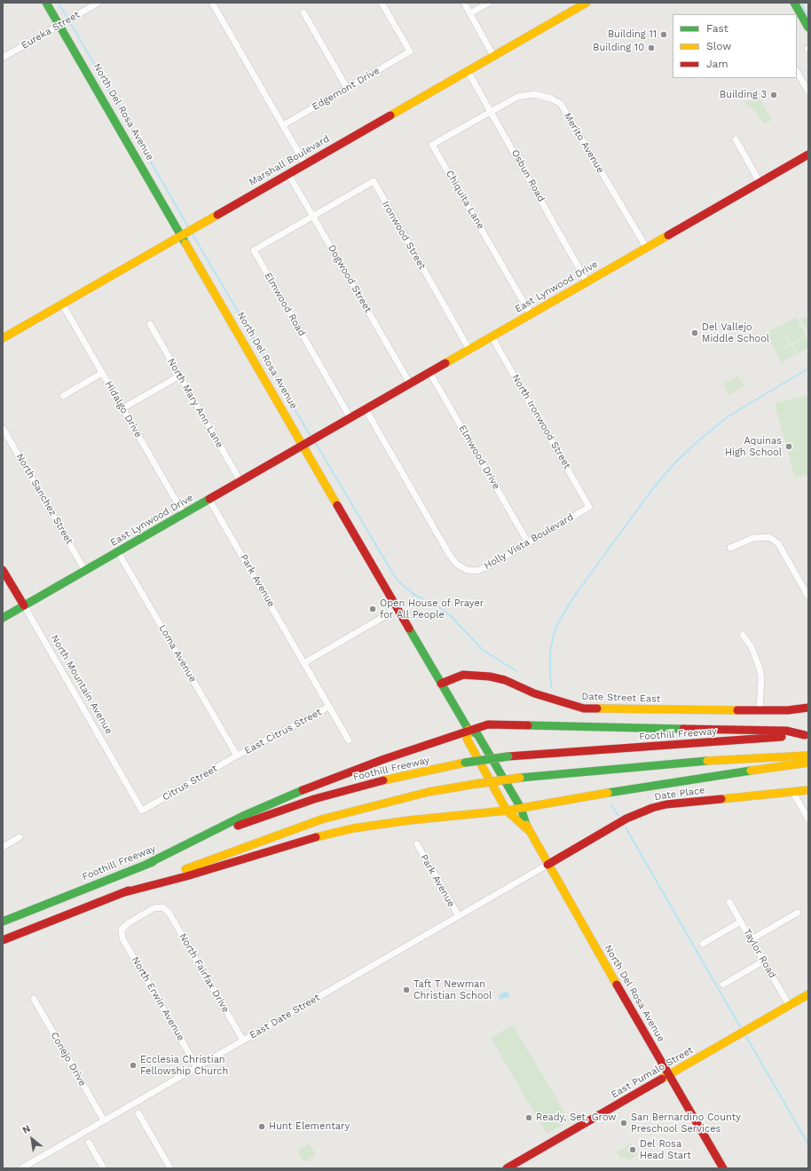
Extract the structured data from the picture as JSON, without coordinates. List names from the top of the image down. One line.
{"streets":{"main road":["North Del Rosa Avenue","Marshall Boulevard","East Lynwood Drive","North Mountain Avenue","Date Street East","Foothill Freeway","Date Place","East Pumalo Street"],"street":["Eureka Street","Edgemont Drive","Merito Avenue","Osbun Road","Chiquita Lane","Ironwood Street","Dogwood Street","Elmwood Road","North Mary Ann Lane","Hidalgo Drive","North Ironwood Street","Elmwood Drive","North Sanchez Street","Holly Vista Boulevard","Park Avenue","Loma Avenue","East Citrus Street","Citrus Street","Taylor Road","North Fairfax Drive","North Erwin Avenue","East Date Street","Conejo Drive"]},"crossings":[["Eureka Street","North Del Rosa Avenue"],["North Del Rosa Avenue","Marshall Boulevard"],["North Del Rosa Avenue","East Lynwood Drive"],["North Del Rosa Avenue","Date Street East"],["North Del Rosa Avenue","Date Place"],["North Del Rosa Avenue","East Date Street"],["North Del Rosa Avenue","East Pumalo Street"],["Merito Avenue","Osbun Road"],["Merito Avenue","Chiquita Lane"],["Merito Avenue","East Lynwood Drive"],["Marshall Boulevard","Osbun Road"],["Marshall Boulevard","Dogwood Street"],["Marshall Boulevard","Hidalgo Drive"],["Osbun Road","Chiquita Lane"],["Osbun Road","East Lynwood Drive"],["Chiquita Lane","East Lynwood Drive"],["Ironwood Street","Dogwood Street"],["Ironwood Street","East Lynwood Drive"],["Ironwood Street","Elmwood Road"],["Dogwood Street","East Lynwood Drive"],["Dogwood Street","Elmwood Road"],["East Lynwood Drive","Elmwood Road"],["East Lynwood Drive","North Mary Ann Lane"],["East Lynwood Drive","Hidalgo Drive"],["East Lynwood Drive","North Ironwood Street"],["East Lynwood Drive","Elmwood Drive"],["East Lynwood Drive","North Sanchez Street"],["East Lynwood Drive","Holly Vista Boulevard"],["East Lynwood Drive","Park Avenue"],["East Lynwood Drive","Loma Avenue"],["East Lynwood Drive","North Mountain Avenue"],["North Ironwood Street","Holly Vista Boulevard"],["Elmwood Drive","Holly Vista Boulevard"],["Park Avenue","East Citrus Street"],["Park Avenue","East Date Street"],["Loma Avenue","East Citrus Street"],["Loma Avenue","Citrus Street"],["North Mountain Avenue","Citrus Street"],["East Citrus Street","Citrus Street"],["Date Place","East Date Street"],["Taylor Road","East Pumalo Street"],["North Fairfax Drive","North Erwin Avenue"],["North Fairfax Drive","East Date Street"],["North Erwin Avenue","East Date Street"],["East Date Street","Conejo Drive"]],"places":["Building 11","Building 10","Building 3","Del Vallejo Middle School","Aquinas High School","Open House of Prayer for All People","Taft T Newman Christian School","Ecclesia Christian Fellowship Church","Ready, Set, Grow","San Bernardino County Preschool Services","Hunt Elementary","Del Rosa Head Start"],"legend":["Fast","Slow","Jam"],"north":"top left"}
